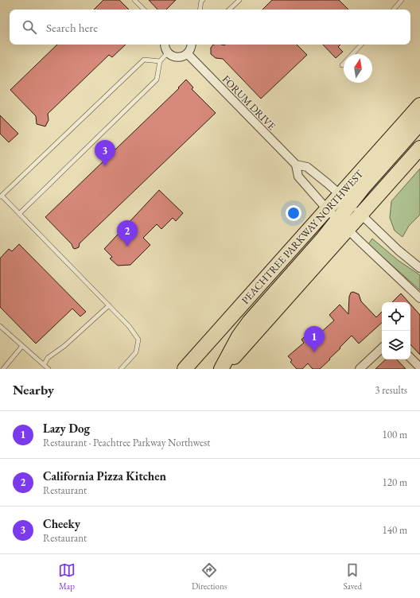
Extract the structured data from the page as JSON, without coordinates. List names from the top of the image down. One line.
{"streets":{"highway":["PEACHTREE PARKWAY NORTHWEST"],"street":["FORUM DRIVE"]},"crossings":[["FORUM DRIVE","PEACHTREE PARKWAY NORTHWEST"]],"north":"top","page":{"search":"Search here","pins":["3","2","1"],"heading":["Nearby","3 results"],"list":[{"mark":"1","name":"Lazy Dog","note":"Restaurant · Peachtree Parkway Northwest","value":"100 m"},{"mark":"2","name":"California Pizza Kitchen","note":"Restaurant","value":"120 m"},{"mark":"3","name":"Cheeky","note":"Restaurant","value":"140 m"}],"nav":["Map","Directions","Saved"]}}
